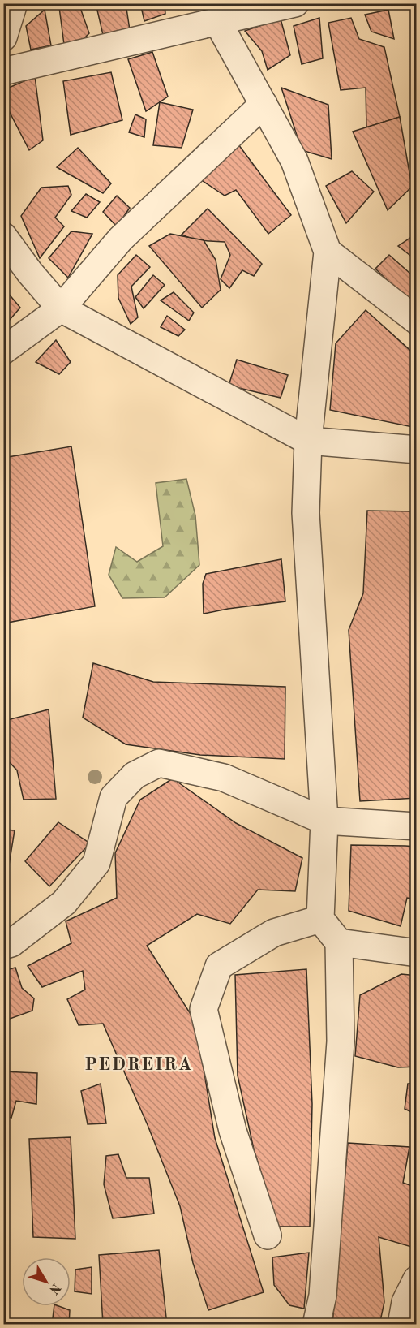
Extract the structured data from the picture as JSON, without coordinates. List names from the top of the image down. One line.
{"districts":["PEDREIRA"],"north":"bottom right"}
